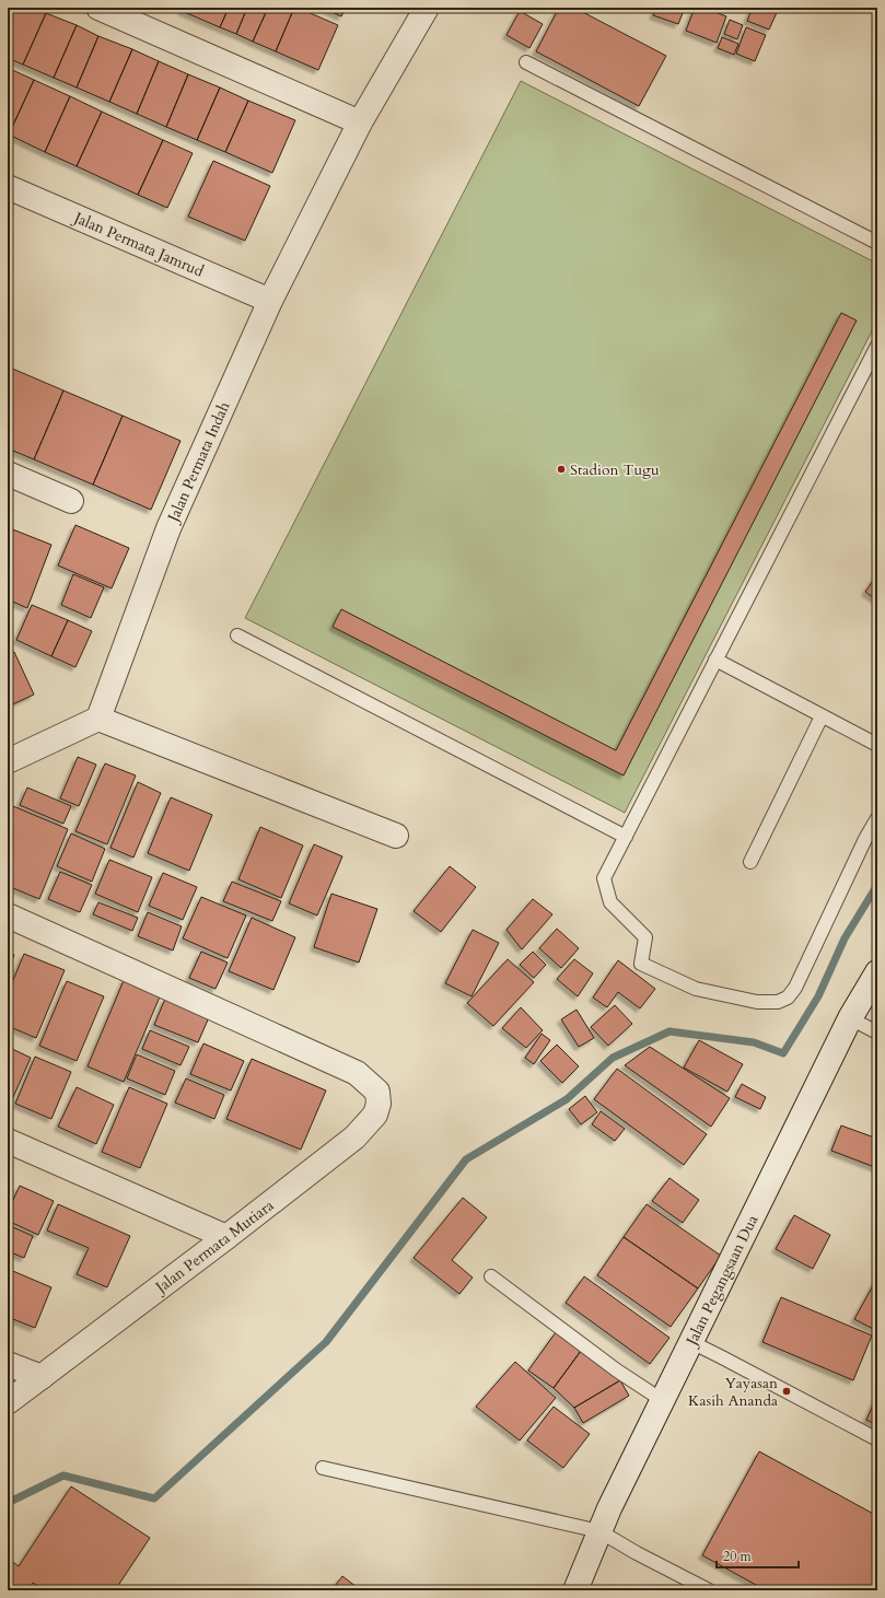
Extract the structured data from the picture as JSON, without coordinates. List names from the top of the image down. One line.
{"streets":{"street":["Jalan Permata Jamrud","Jalan Permata Indah","Jalan Permata Mutiara","Jalan Pegangsaan Dua"]},"crossings":[["Jalan Permata Jamrud","Jalan Permata Indah"]],"places":["Stadion Tugu","Yayasan Kasih Ananda"],"scale_bar":"20 m"}
